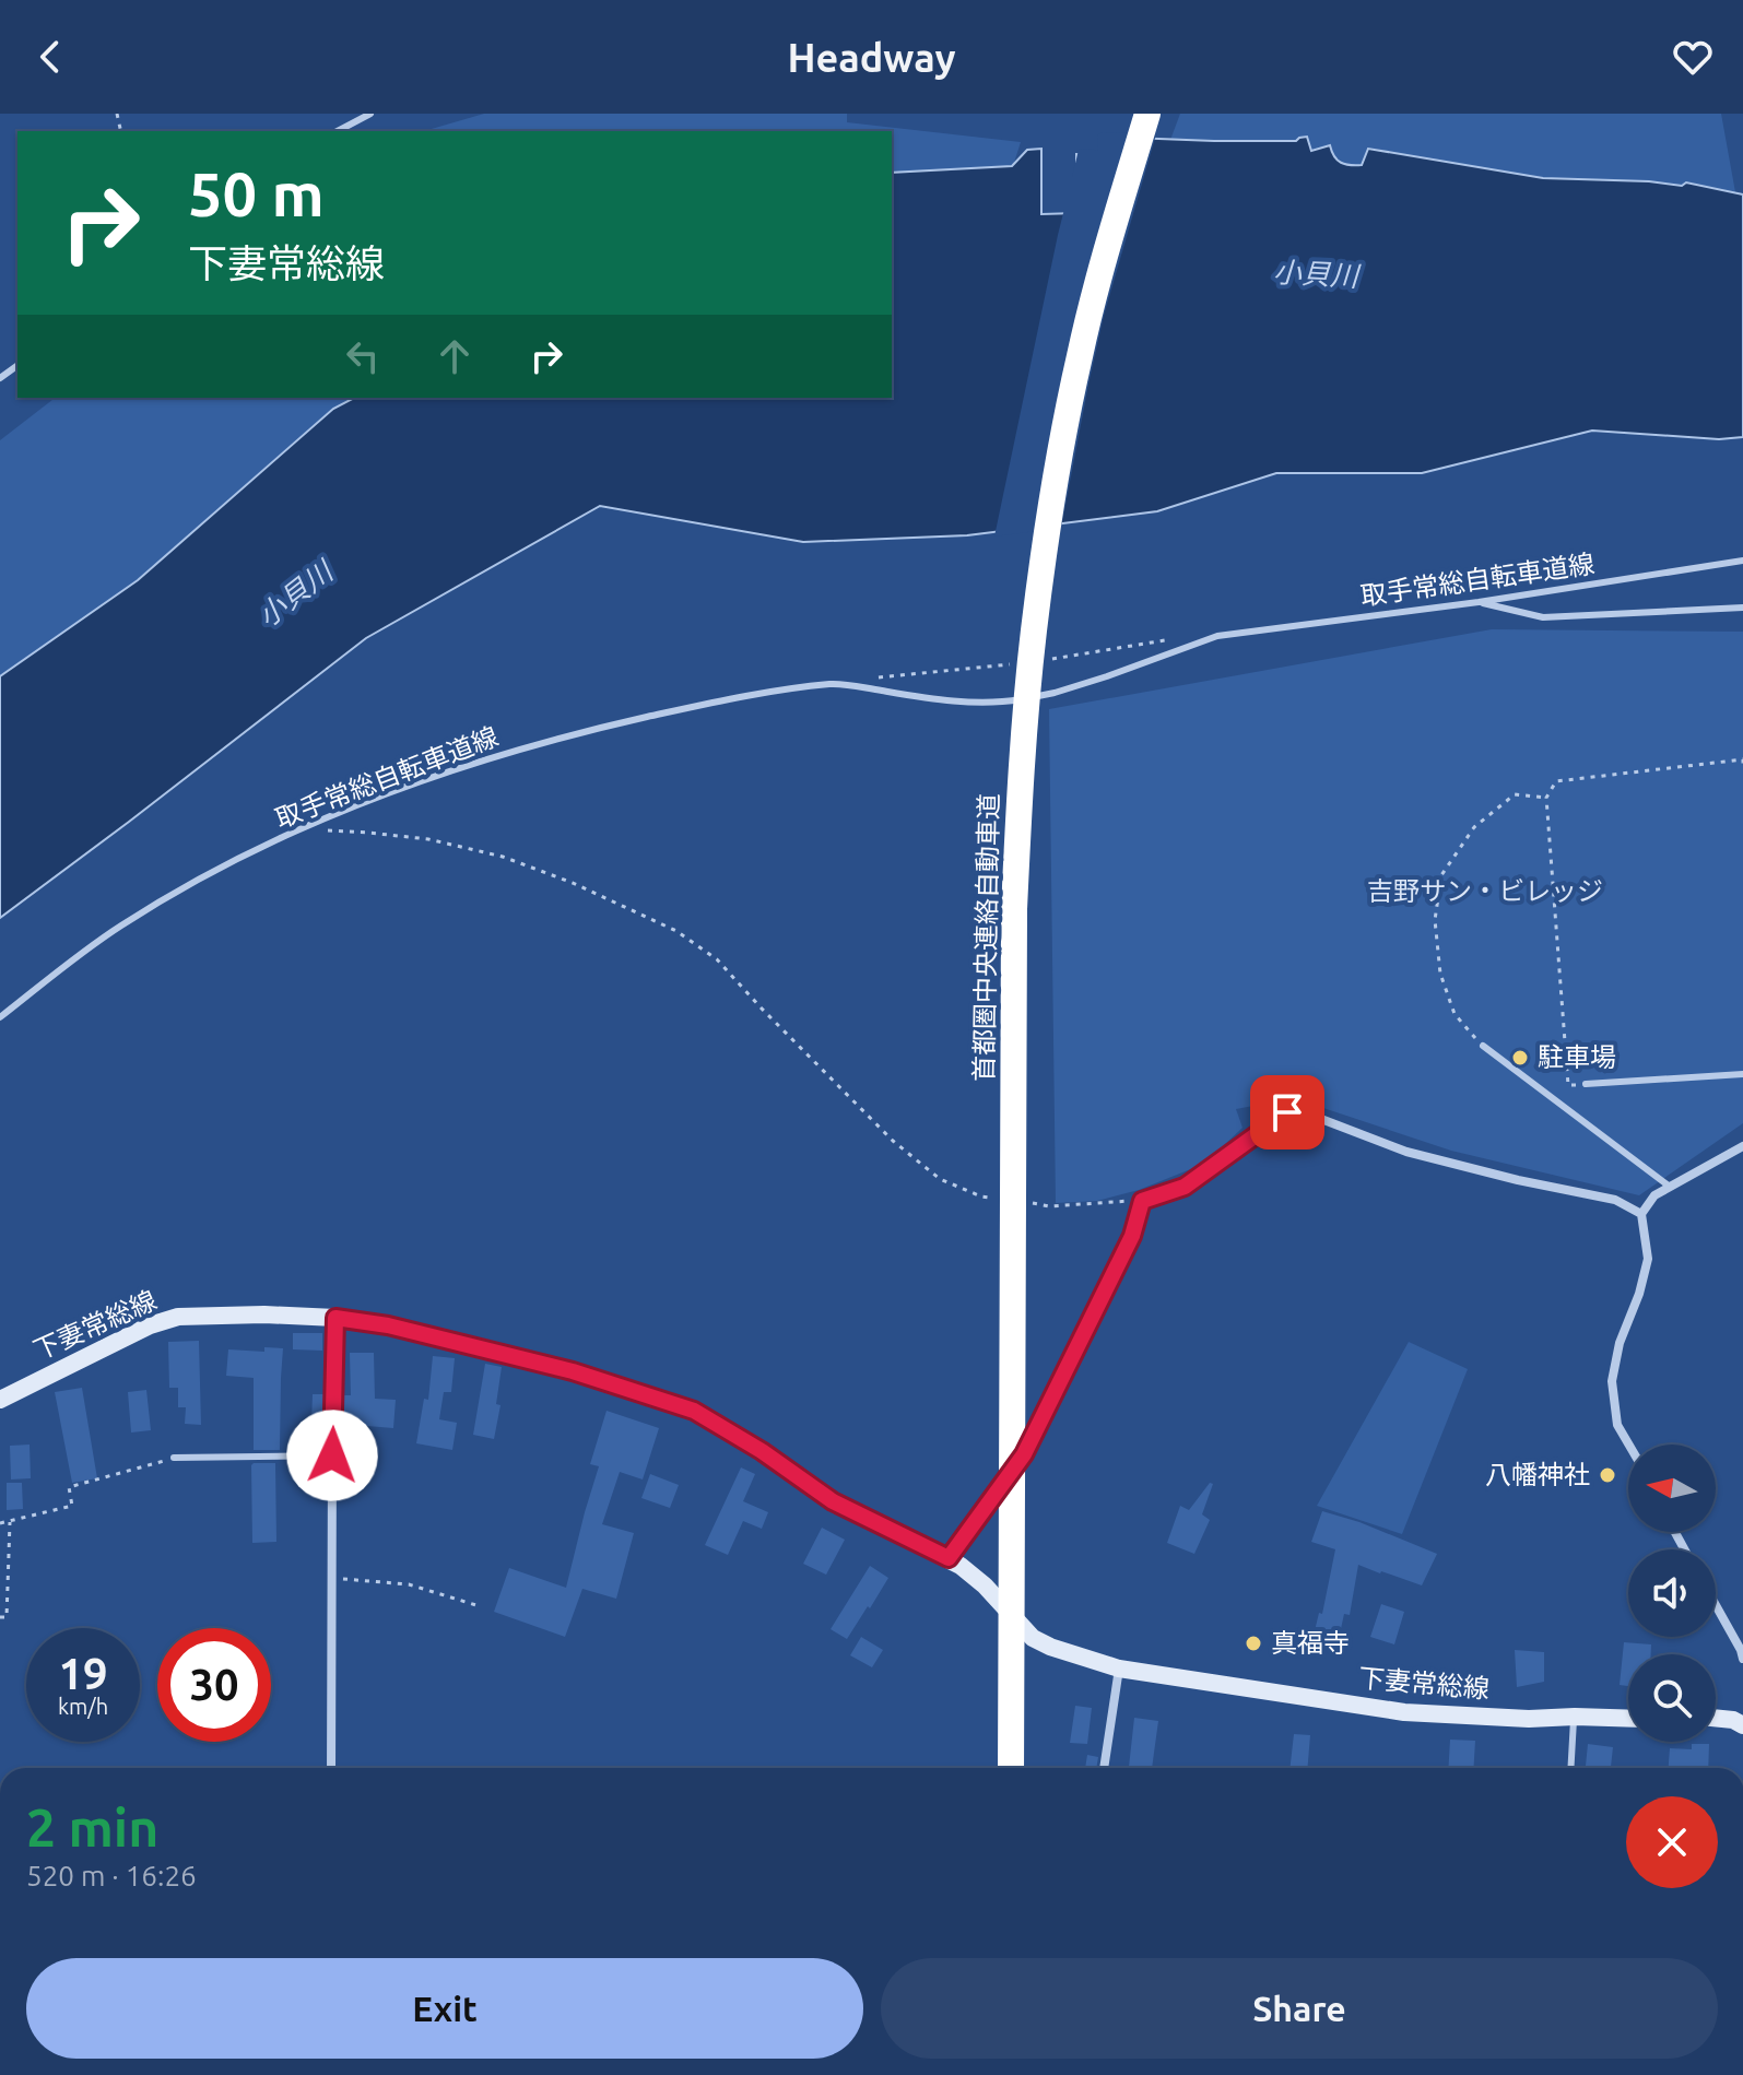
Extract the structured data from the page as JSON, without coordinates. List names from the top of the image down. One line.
{"streets":{"highway":["首都圏中央連絡自動車道"],"main road":["下妻常総線"],"lane":["取手常総自転車道線"]},"water":["小貝川"],"parks":["吉野サン・ビレッジ"],"places":["駐車場","八幡神社","真福寺"],"north":"left","page":{"header":"Headway","turn":["50 m","下妻常総線"],"speed":"19 km/h","limit":"30","heading":["2 min","520 m · 16:26"],"buttons":["Exit","Share"]}}
